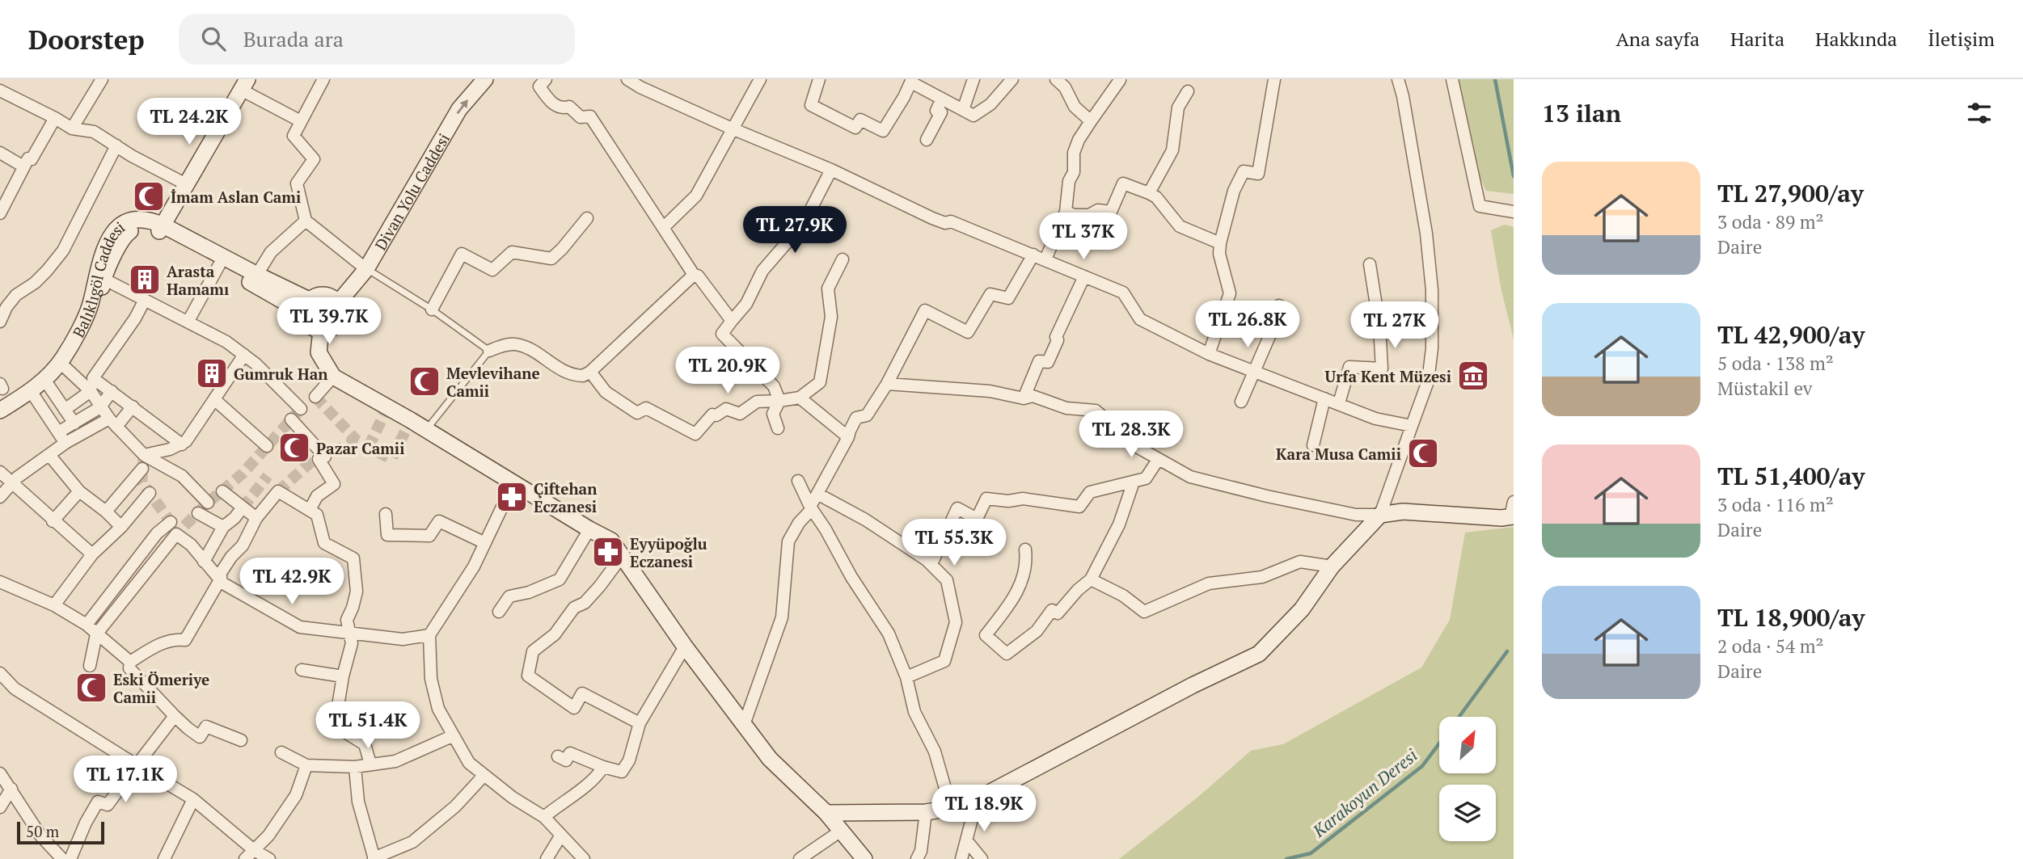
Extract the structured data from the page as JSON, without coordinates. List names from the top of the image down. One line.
{"streets":{"main road":["Divan Yolu Caddesi","Balıklıgöl Caddesi"]},"crossings":[["Divan Yolu Caddesi","Balıklıgöl Caddesi"]],"one_way":["Divan Yolu Caddesi"],"water":["Karakoyun Deresi"],"places":{"mosque":["İmam Aslan Cami","Mevlevihane Camii","Pazar Camii","Kara Musa Camii","Eski Ömeriye Camii"],"building":["Arasta Hamamı","Gumruk Han"],"museum":["Urfa Kent Müzesi"],"pharmacy":["Çiftehan Eczanesi","Eyyüpoğlu Eczanesi"]},"scale_bar":"50 m","north":"top right","page":{"header":"Doorstep","search":"Burada ara","nav":["Ana sayfa","Harita","Hakkında","İletişim"],"heading":"13 ilan","price":["TL 24.2K","TL 27.9K","TL 37K","TL 39.7K","TL 26.8K","TL 27K","TL 20.9K","TL 28.3K","TL 55.3K","TL 42.9K","TL 51.4K","TL 17.1K","TL 18.9K"],"list":[{"name":"TL 27,900/ay","note":"3 oda · 89 m² · Daire"},{"name":"TL 42,900/ay","note":"5 oda · 138 m² · Müstakil ev"},{"name":"TL 51,400/ay","note":"3 oda · 116 m² · Daire"},{"name":"TL 18,900/ay","note":"2 oda · 54 m² · Daire"}],"scale":"50 m"}}
